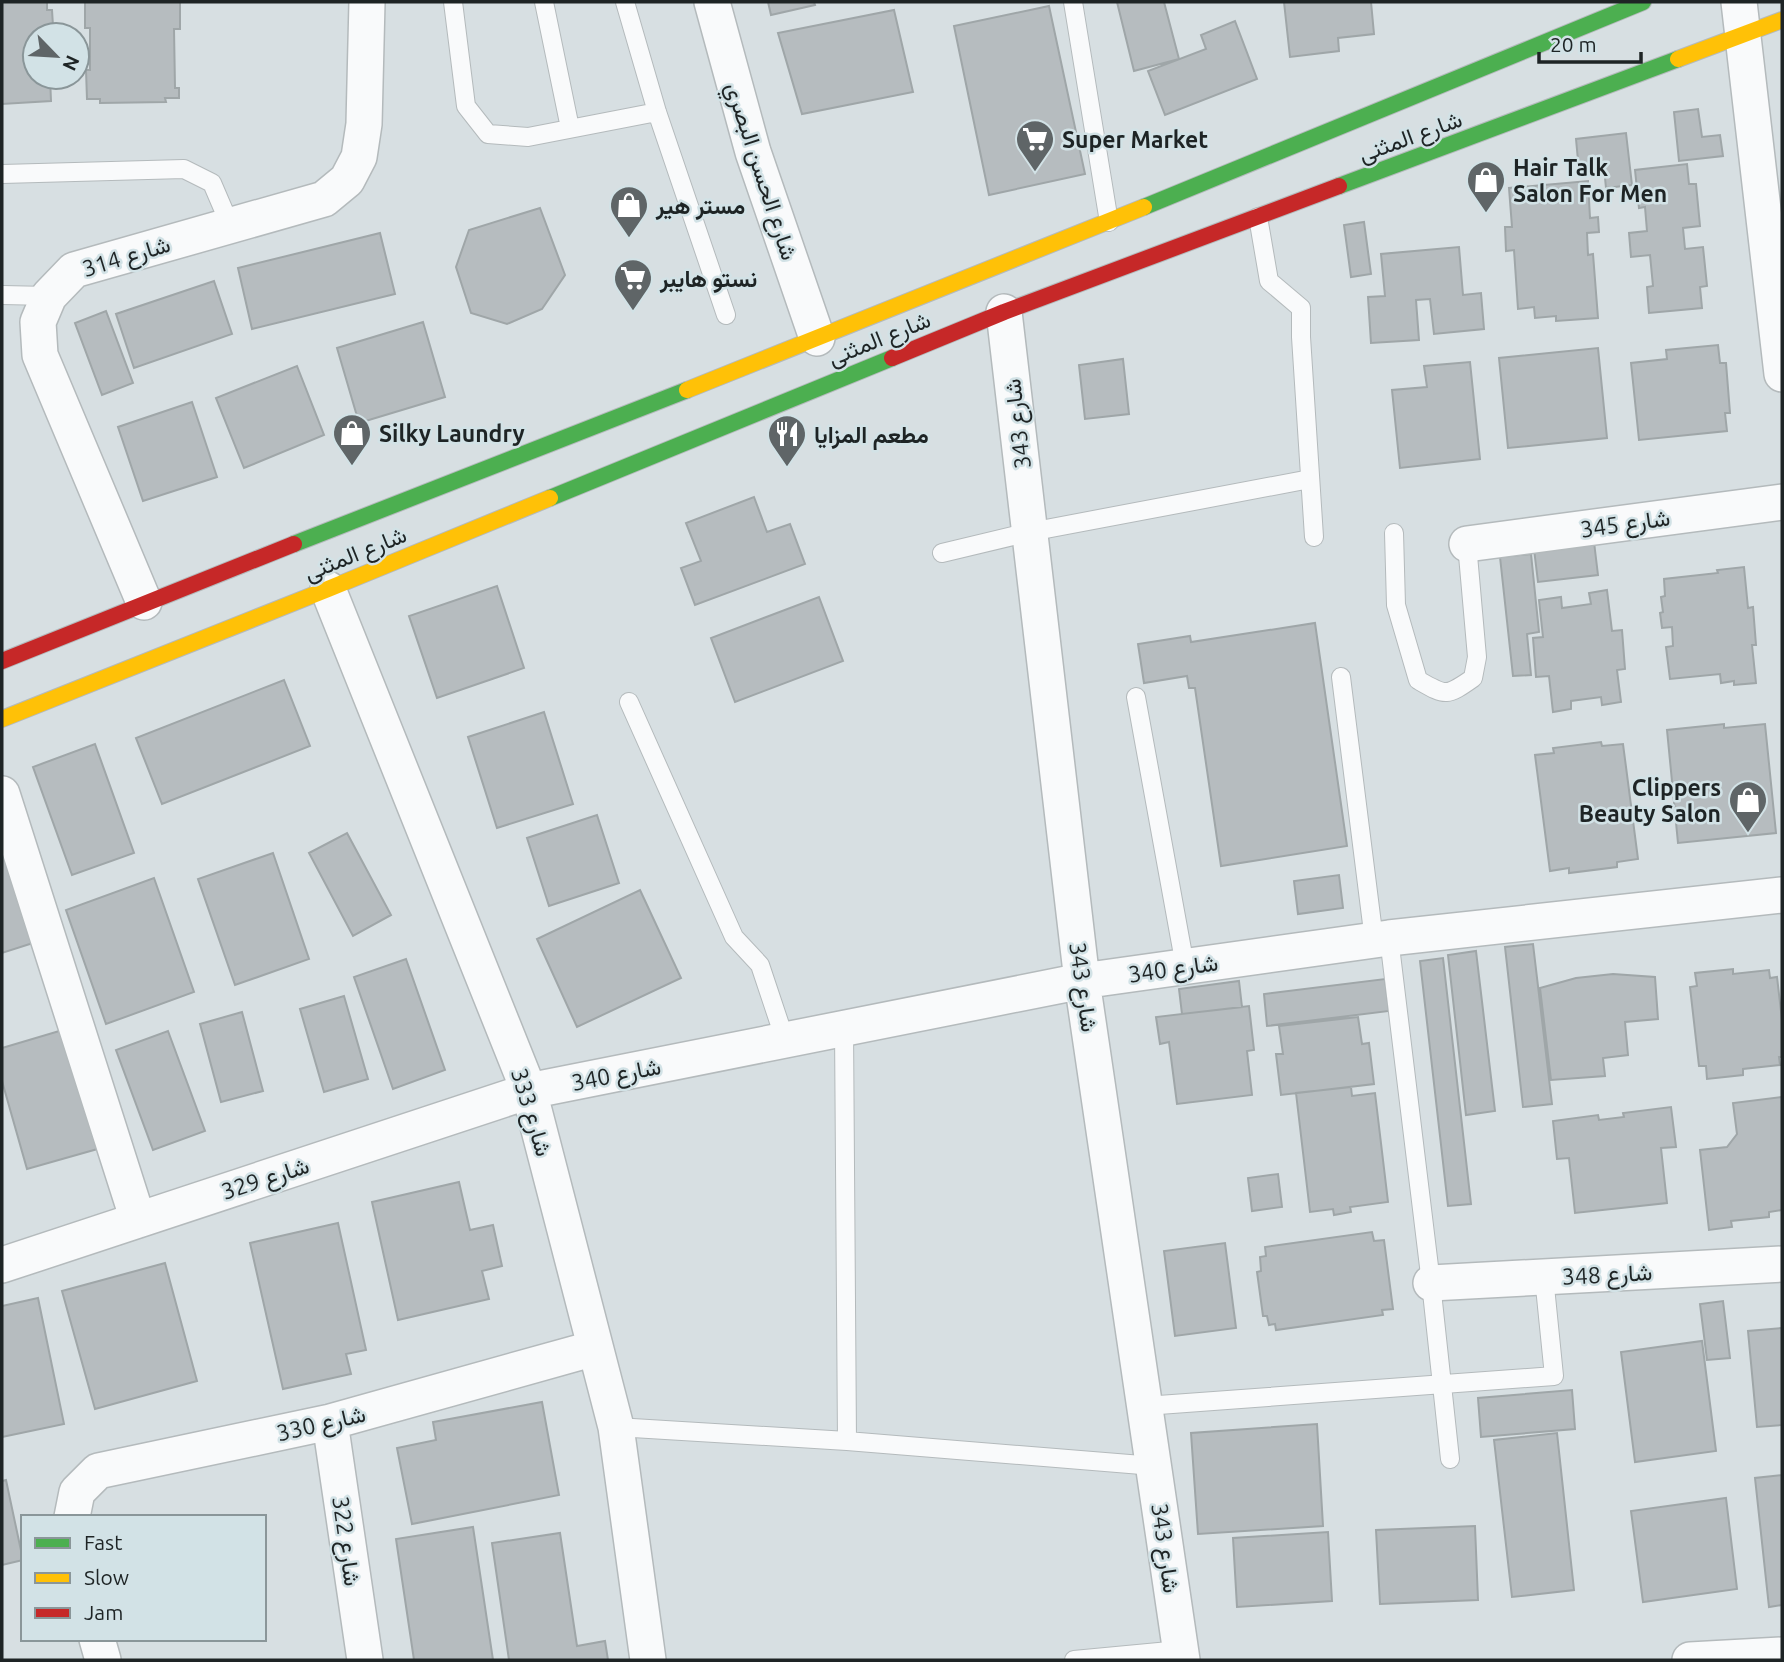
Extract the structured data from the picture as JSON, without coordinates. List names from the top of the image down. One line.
{"streets":{"street":["شارع المثنى","شارع الحسن البصري","شارع 314","شارع 343","شارع 345","شارع 340","شارع 333","شارع 329","شارع 348","شارع 330","شارع 322"]},"crossings":[["شارع المثنى","شارع الحسن البصري"],["شارع المثنى","شارع 314"],["شارع المثنى","شارع 343"],["شارع المثنى","شارع 333"],["شارع 343","شارع 340"],["شارع 340","شارع 333"],["شارع 340","شارع 329"],["شارع 333","شارع 329"],["شارع 333","شارع 330"],["شارع 330","شارع 322"]],"places":{"supermarket":["Super Market","نستو هايبر"],"shop":["Hair Talk Salon For Men","مستر هير","Silky Laundry","Clippers Beauty Salon"],"restaurant":["مطعم المزايا"]},"legend":["Fast","Slow","Jam"],"scale_bar":"20 m","north":"bottom right"}
